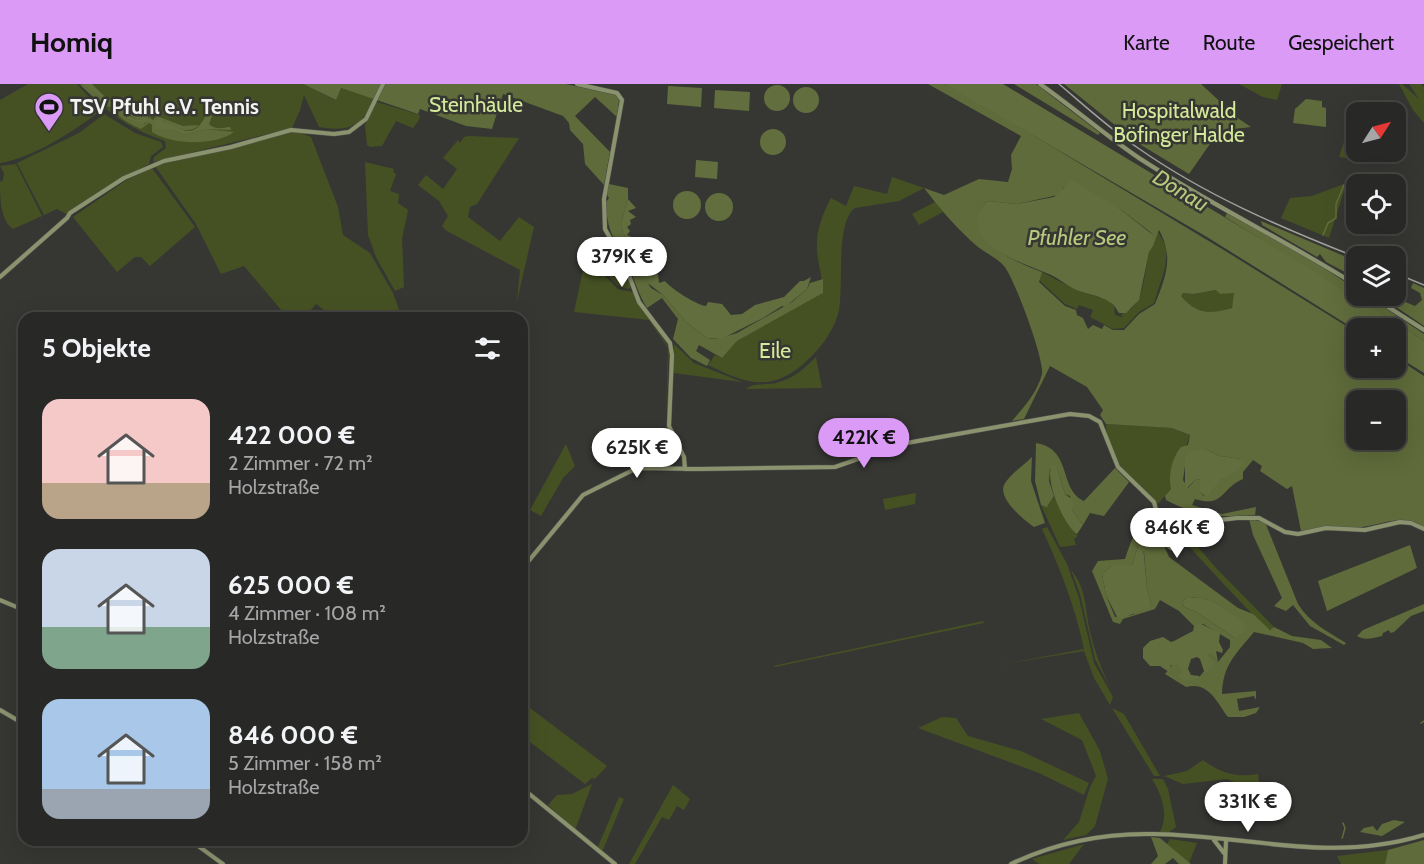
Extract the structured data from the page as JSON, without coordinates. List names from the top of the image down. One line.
{"water":["Donau","Pfuhler See"],"parks":["Steinhäule","Hospitalwald Böfinger Halde","Eile"],"places":{"sports":["TSV Pfuhl e.V. Tennis"]},"north":"top right","page":{"header":"Homiq","nav":["Karte","Route","Gespeichert"],"map_buttons":["+","−"],"price":["379K €","422K €","625K €","846K €","331K €"],"heading":"5 Objekte","list":[{"name":"422 000 €","note":"2 Zimmer · 72 m² · Holzstraße"},{"name":"625 000 €","note":"4 Zimmer · 108 m² · Holzstraße"},{"name":"846 000 €","note":"5 Zimmer · 158 m² · Holzstraße"}]}}
